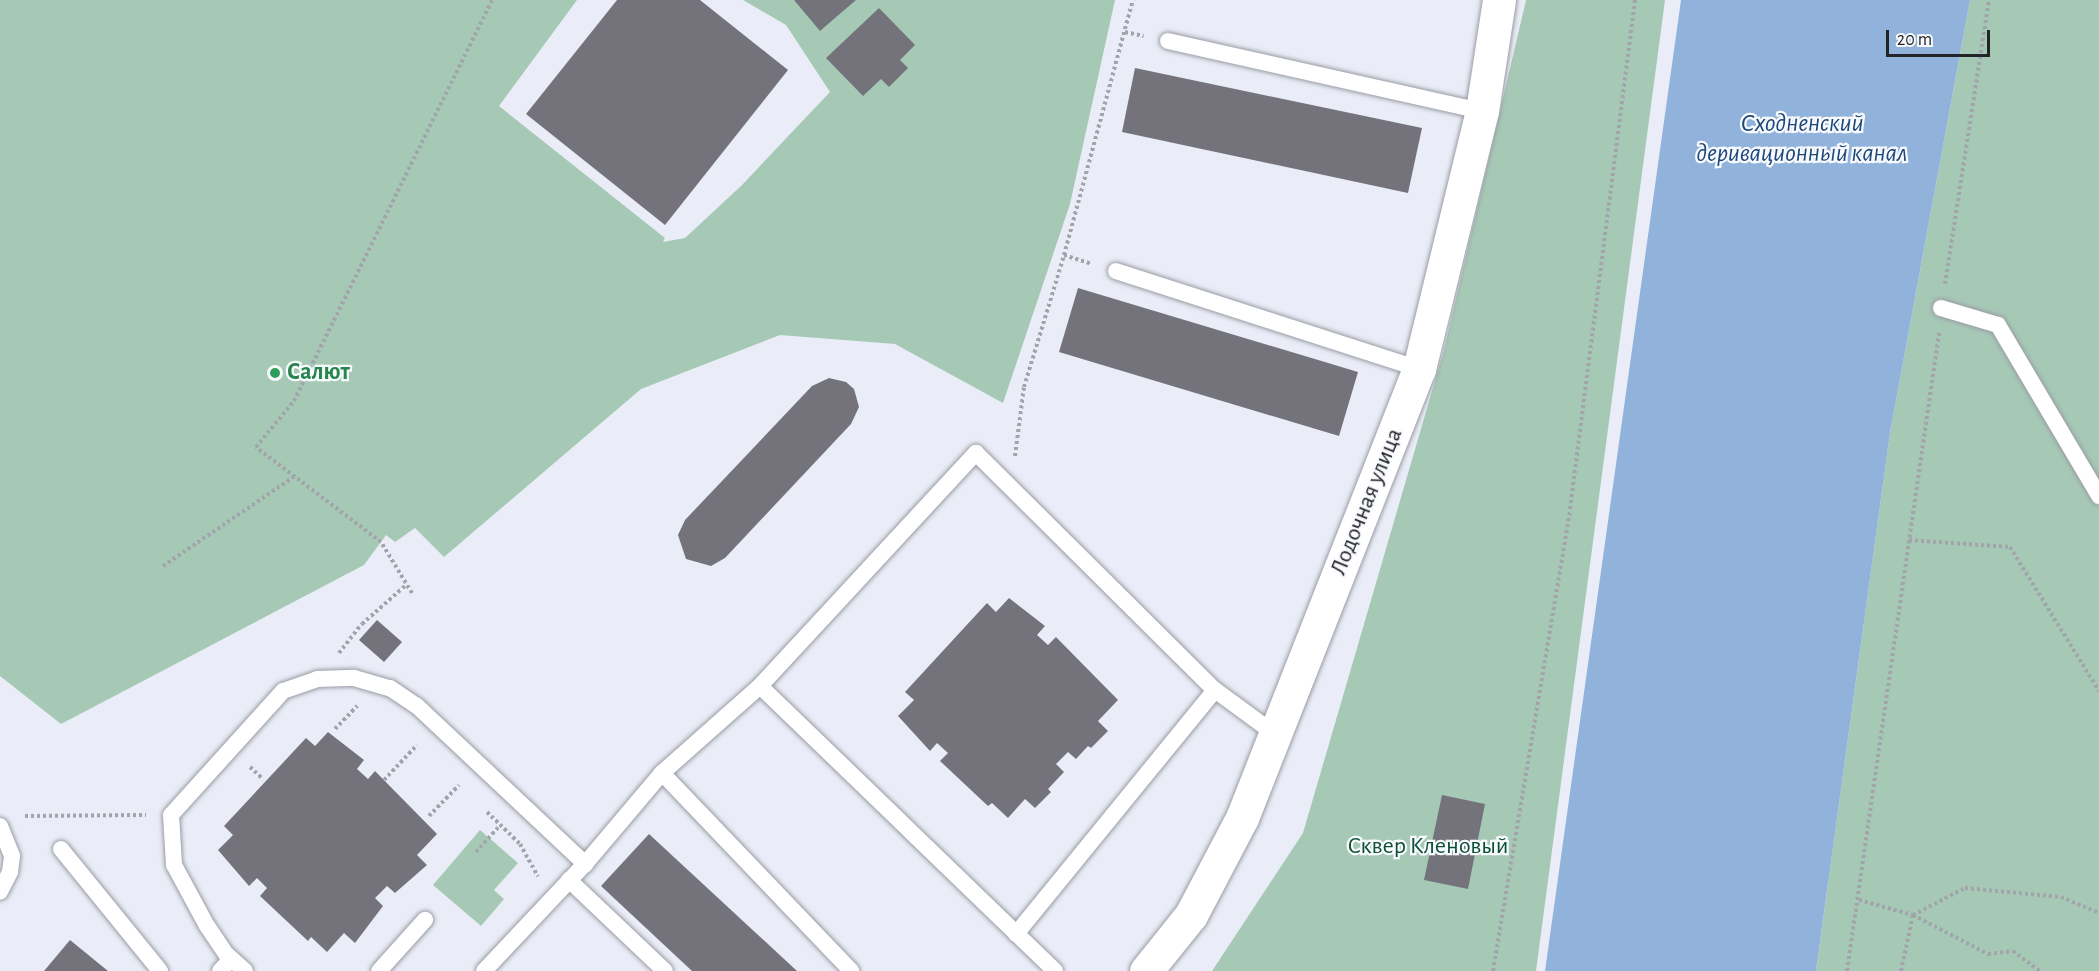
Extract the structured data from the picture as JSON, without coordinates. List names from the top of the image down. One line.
{"streets":{"street":["Лодочная улица"]},"water":["Сходненский деривационный канал"],"parks":["Сквер Кленовый"],"places":["Салют"],"scale_bar":"20 m"}
